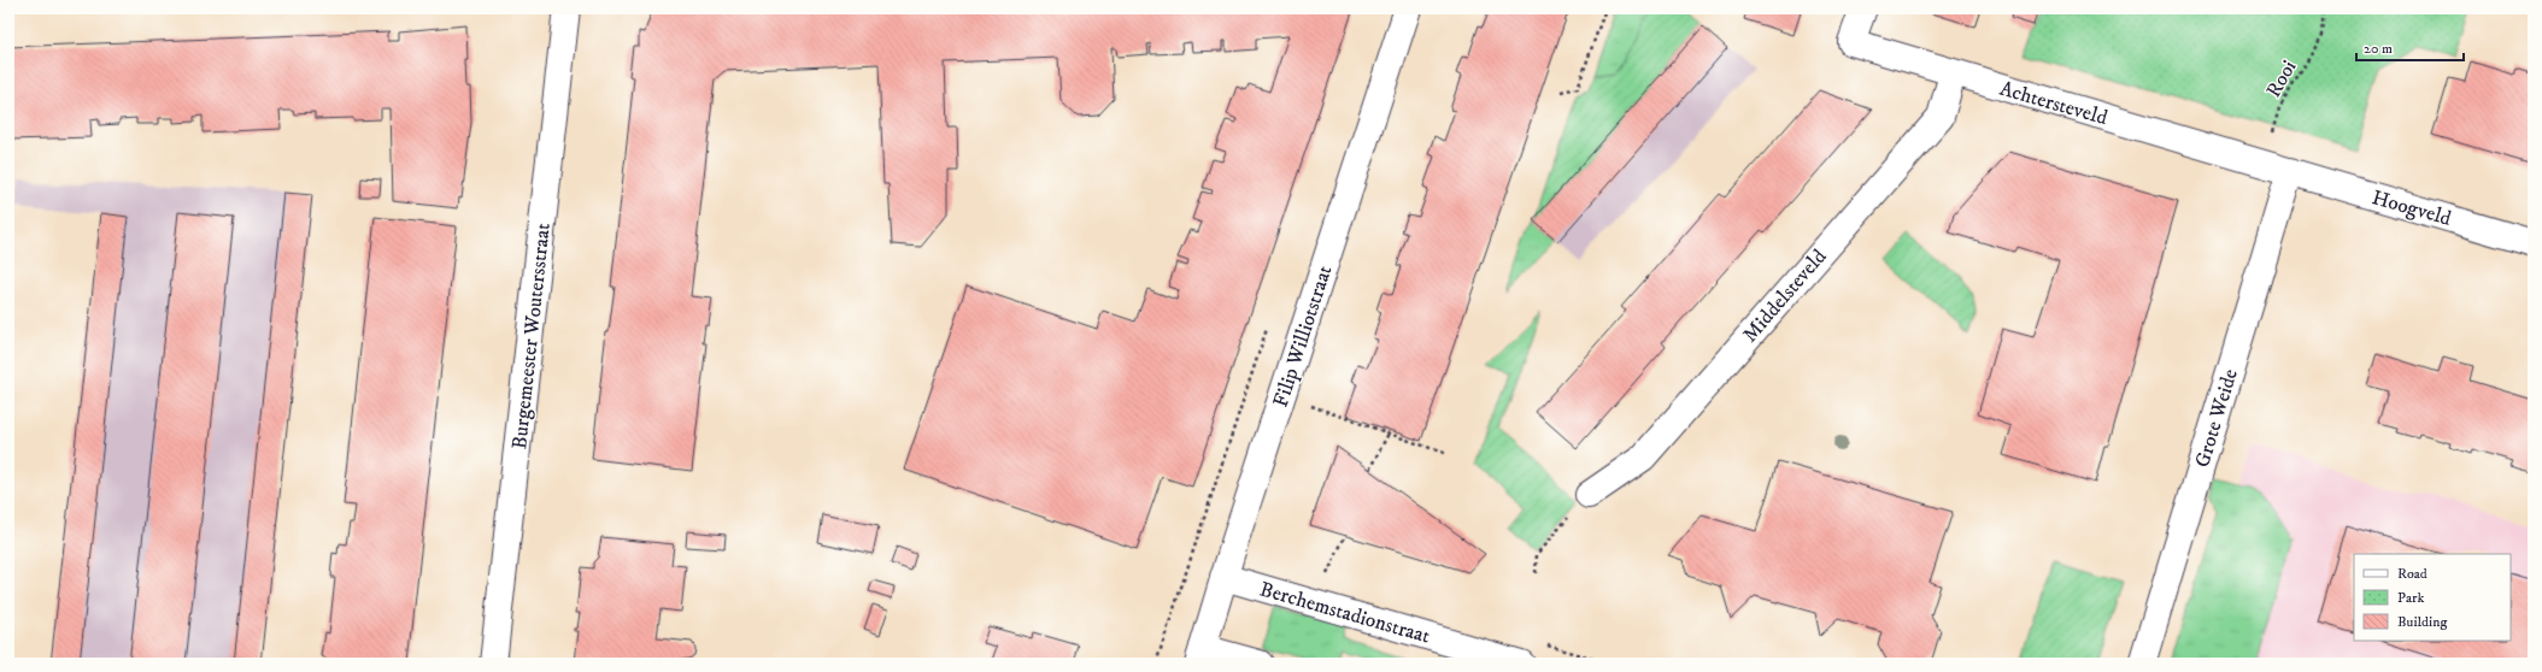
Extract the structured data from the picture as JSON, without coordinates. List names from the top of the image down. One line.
{"streets":{"street":["Achtersteveld","Hoogveld","Middelsteveld","Burgemeester Woutersstraat","Filip Williotstraat","Grote Weide","Berchemstadionstraat"],"path":["Rooi"]},"crossings":[["Rooi","Achtersteveld"],["Achtersteveld","Hoogveld"],["Achtersteveld","Middelsteveld"],["Achtersteveld","Grote Weide"],["Hoogveld","Grote Weide"],["Filip Williotstraat","Berchemstadionstraat"]],"legend":["Road","Park","Building"],"scale_bar":"20 m"}
